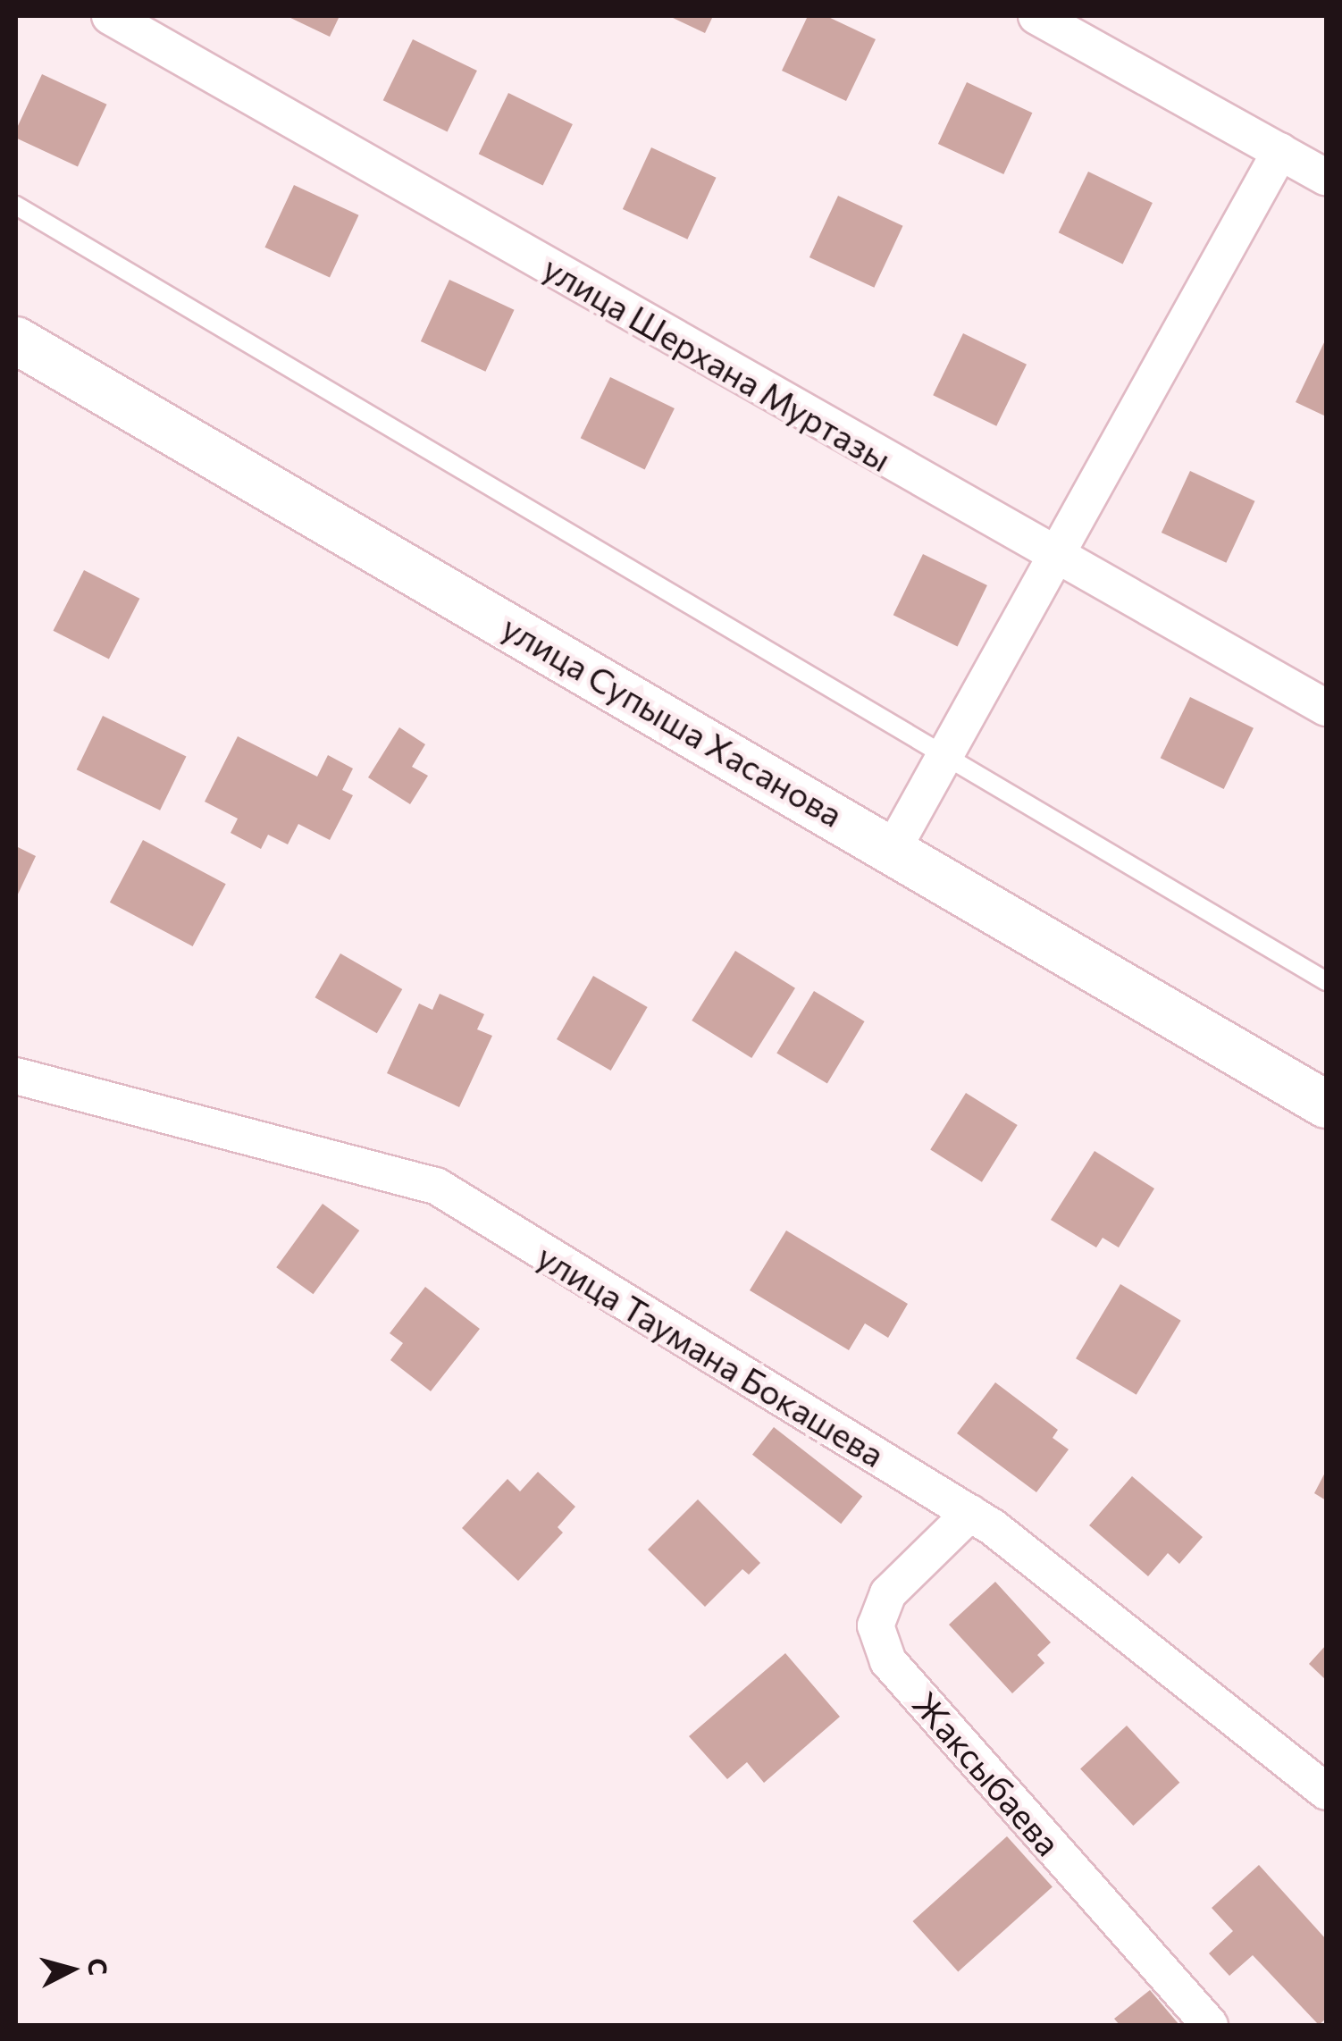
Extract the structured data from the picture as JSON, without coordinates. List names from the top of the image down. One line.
{"streets":{"street":["улица Шерхана Муртазы","улица Супыша Хасанова","улица Таумана Бокашева","Жаксыбаева"]},"crossings":[["улица Таумана Бокашева","Жаксыбаева"]],"north":"right"}
